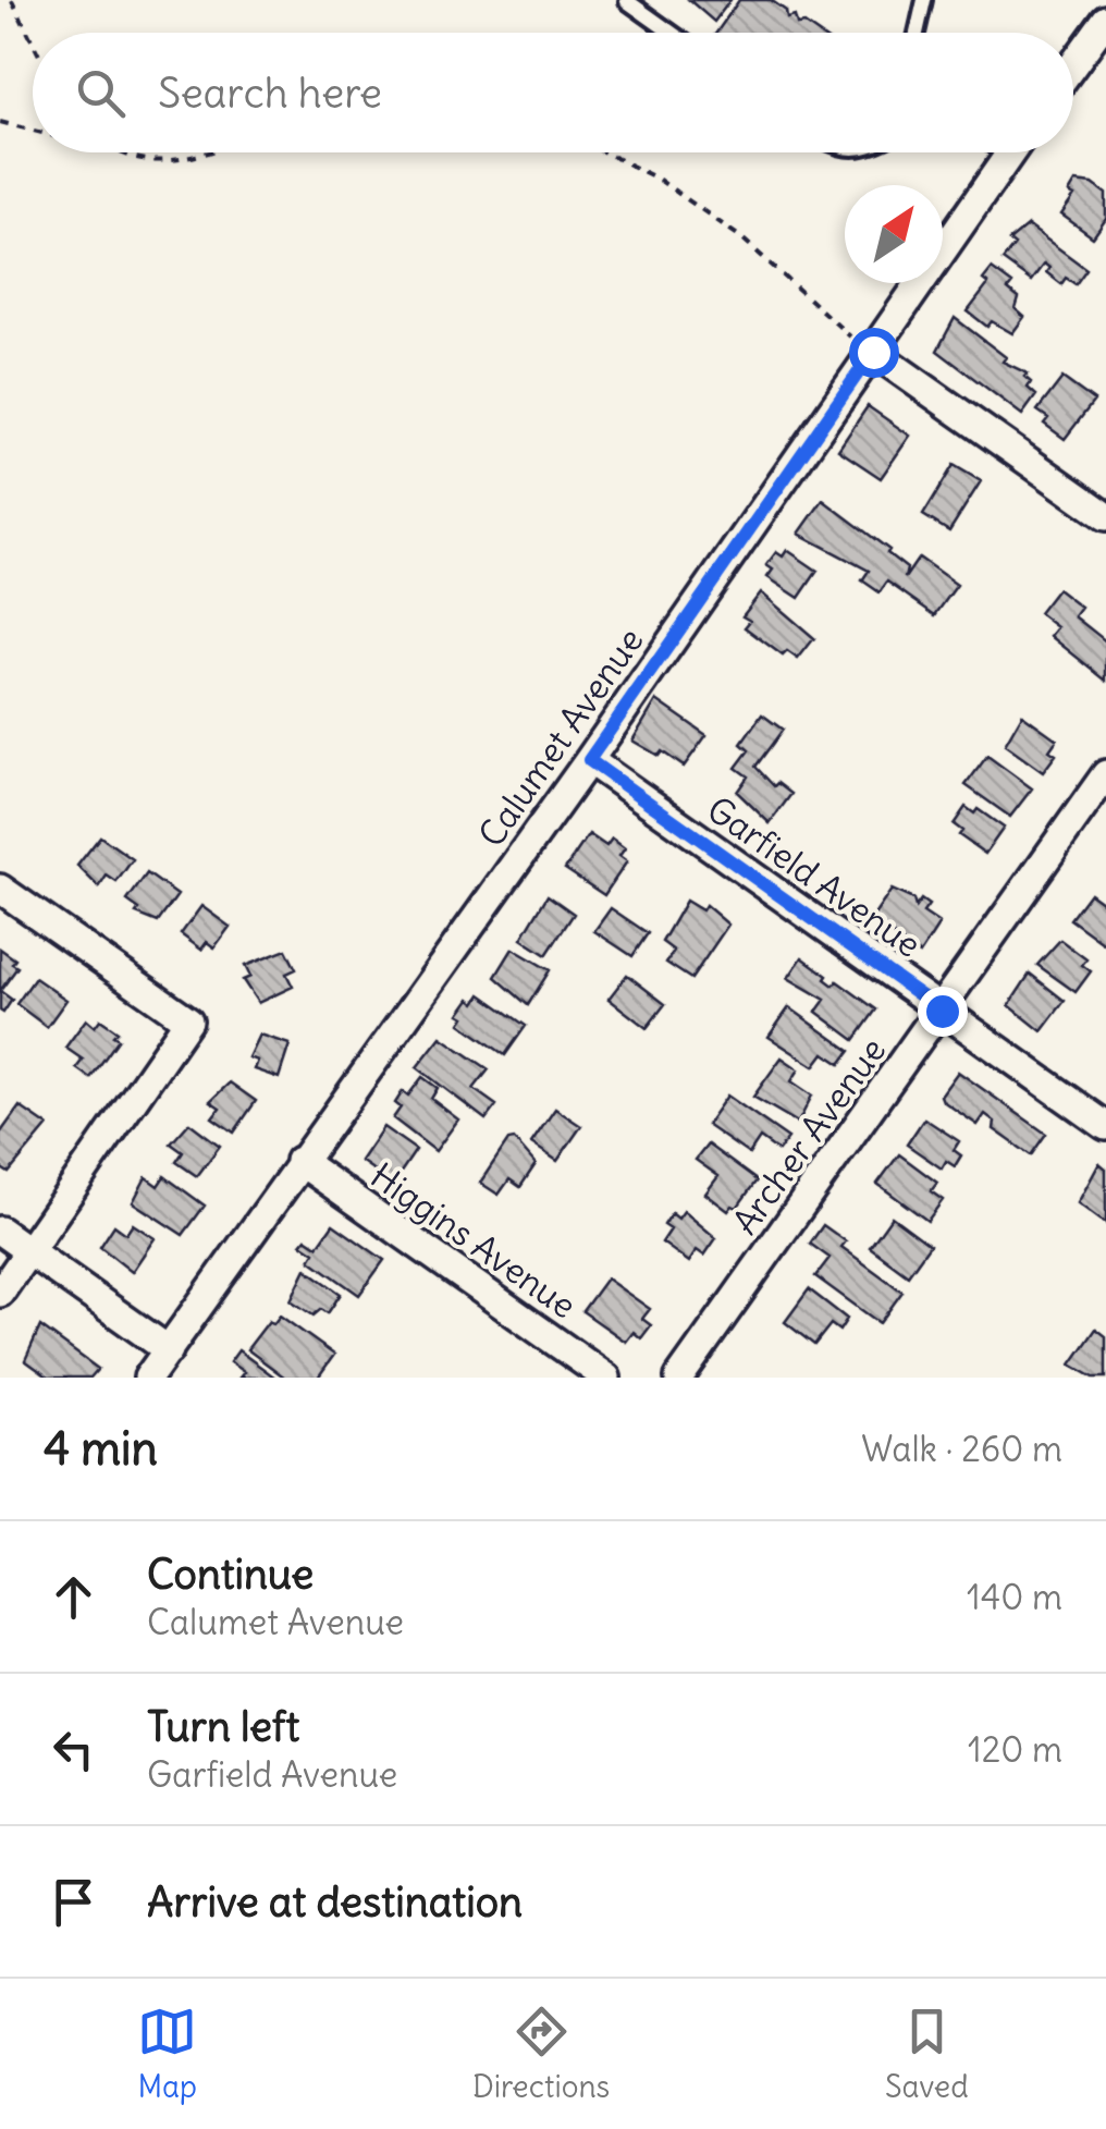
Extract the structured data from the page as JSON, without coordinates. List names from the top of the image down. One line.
{"streets":{"street":["Calumet Avenue","Garfield Avenue","Archer Avenue","Higgins Avenue"]},"crossings":[["Calumet Avenue","Garfield Avenue"],["Calumet Avenue","Higgins Avenue"],["Garfield Avenue","Archer Avenue"]],"north":"top right","page":{"search":"Search here","heading":["4 min","Walk · 260 m"],"list":[["Continue","Calumet Avenue","140 m"],["Turn left","Garfield Avenue","120 m"],"Arrive at destination"],"nav":["Map","Directions","Saved"]}}
